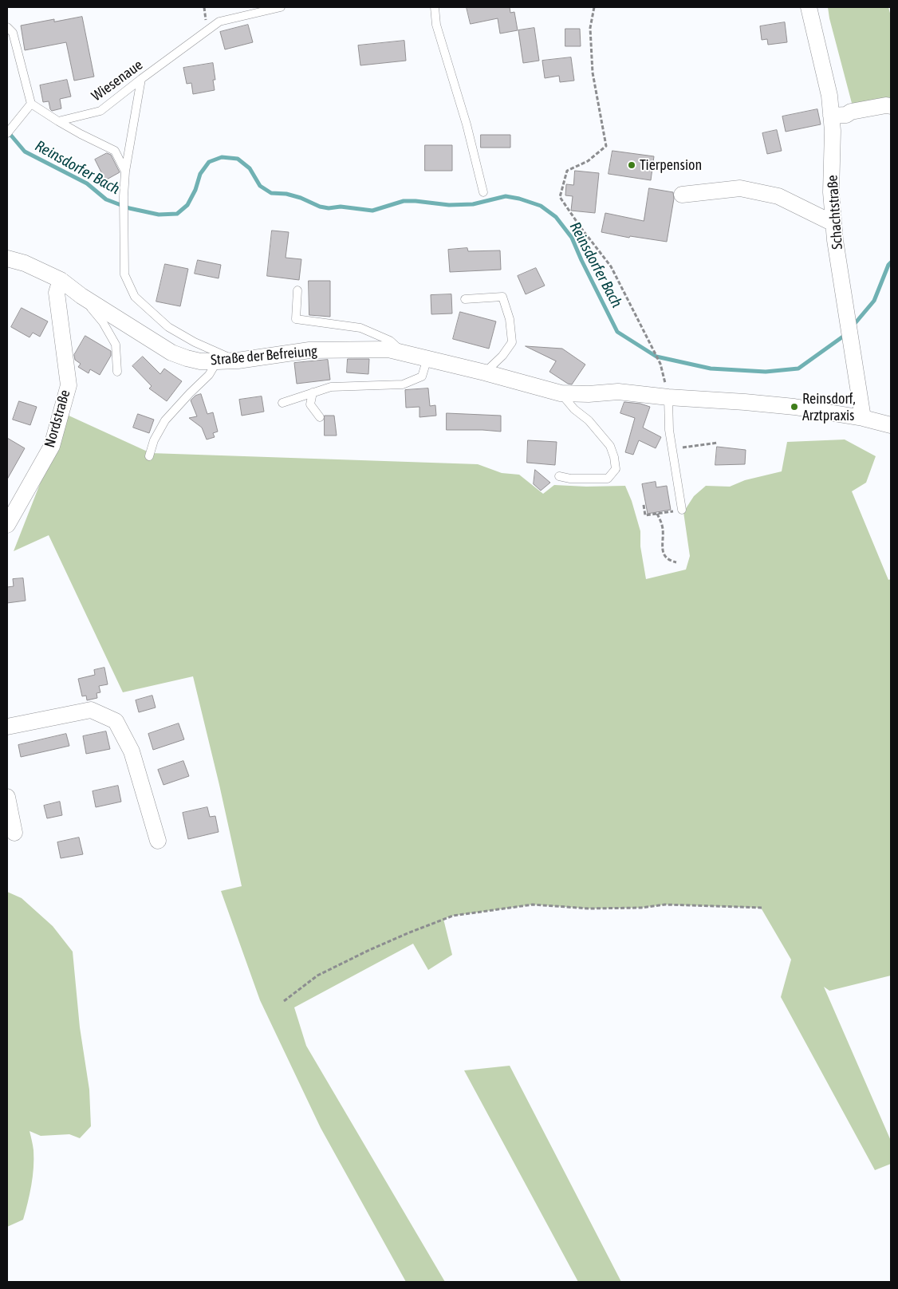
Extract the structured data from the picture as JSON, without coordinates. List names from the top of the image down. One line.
{"streets":{"street":["Schachtstraße","Straße der Befreiung","Nordstraße"],"lane":["Wiesenaue"]},"crossings":[["Schachtstraße","Straße der Befreiung"],["Straße der Befreiung","Nordstraße"]],"water":["Reinsdorfer Bach"],"places":["Tierpension","Reinsdorf, Arztpraxis"]}
